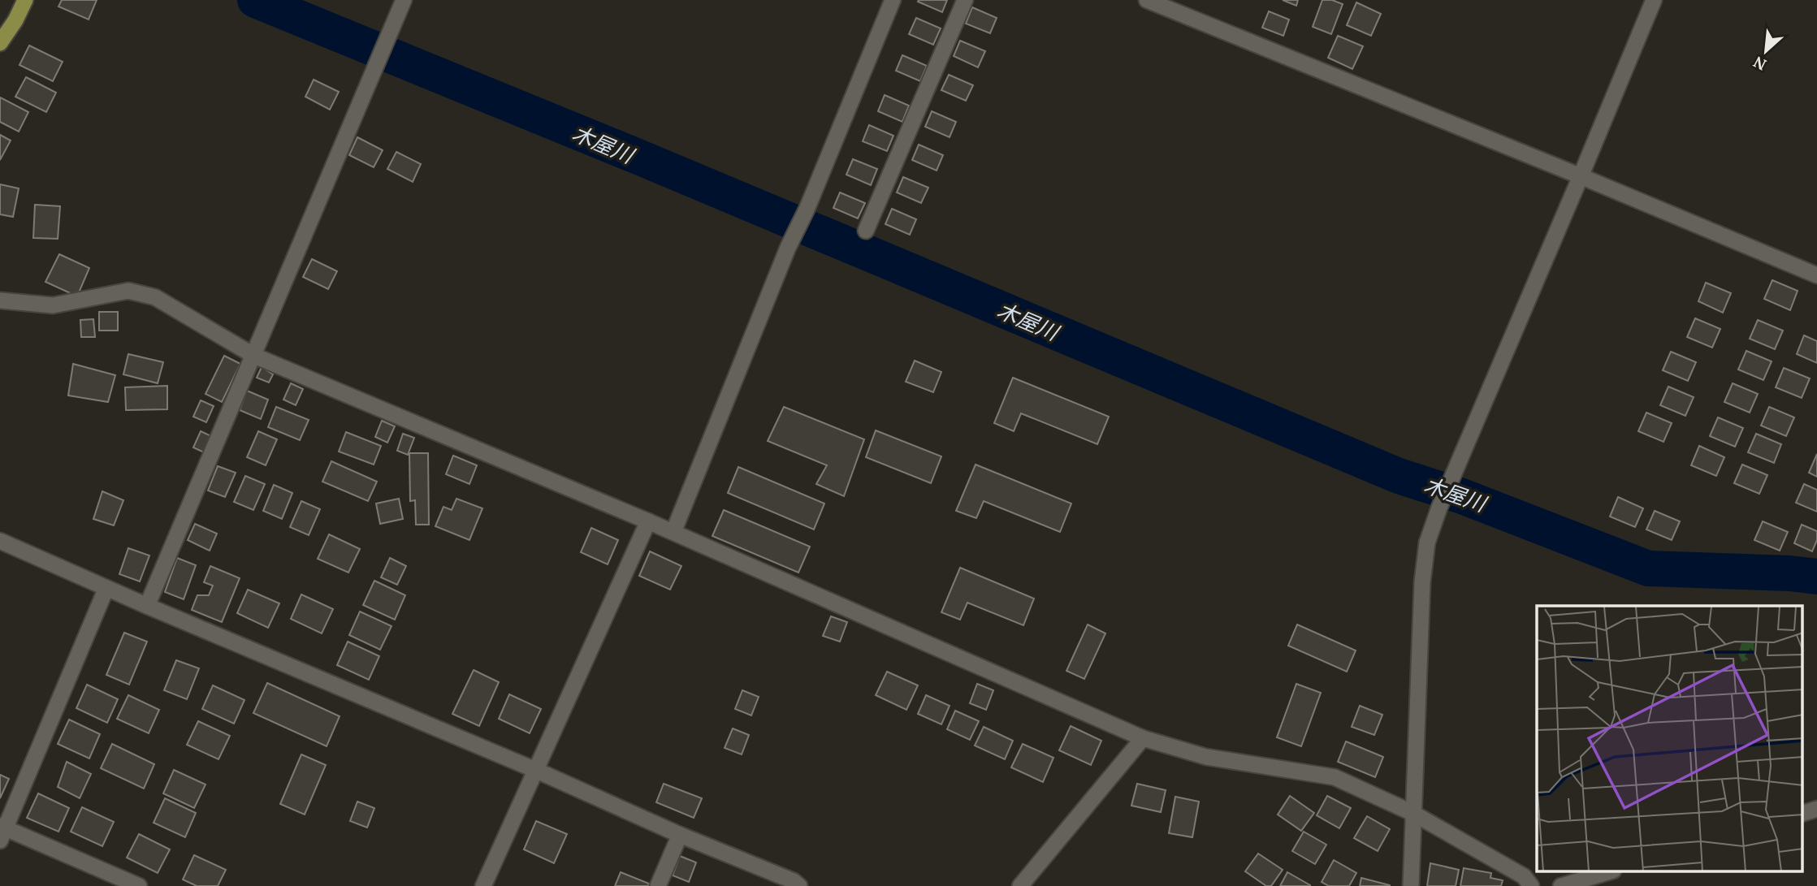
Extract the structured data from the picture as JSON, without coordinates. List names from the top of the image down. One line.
{"water":["木屋川"],"north":"bottom left"}
